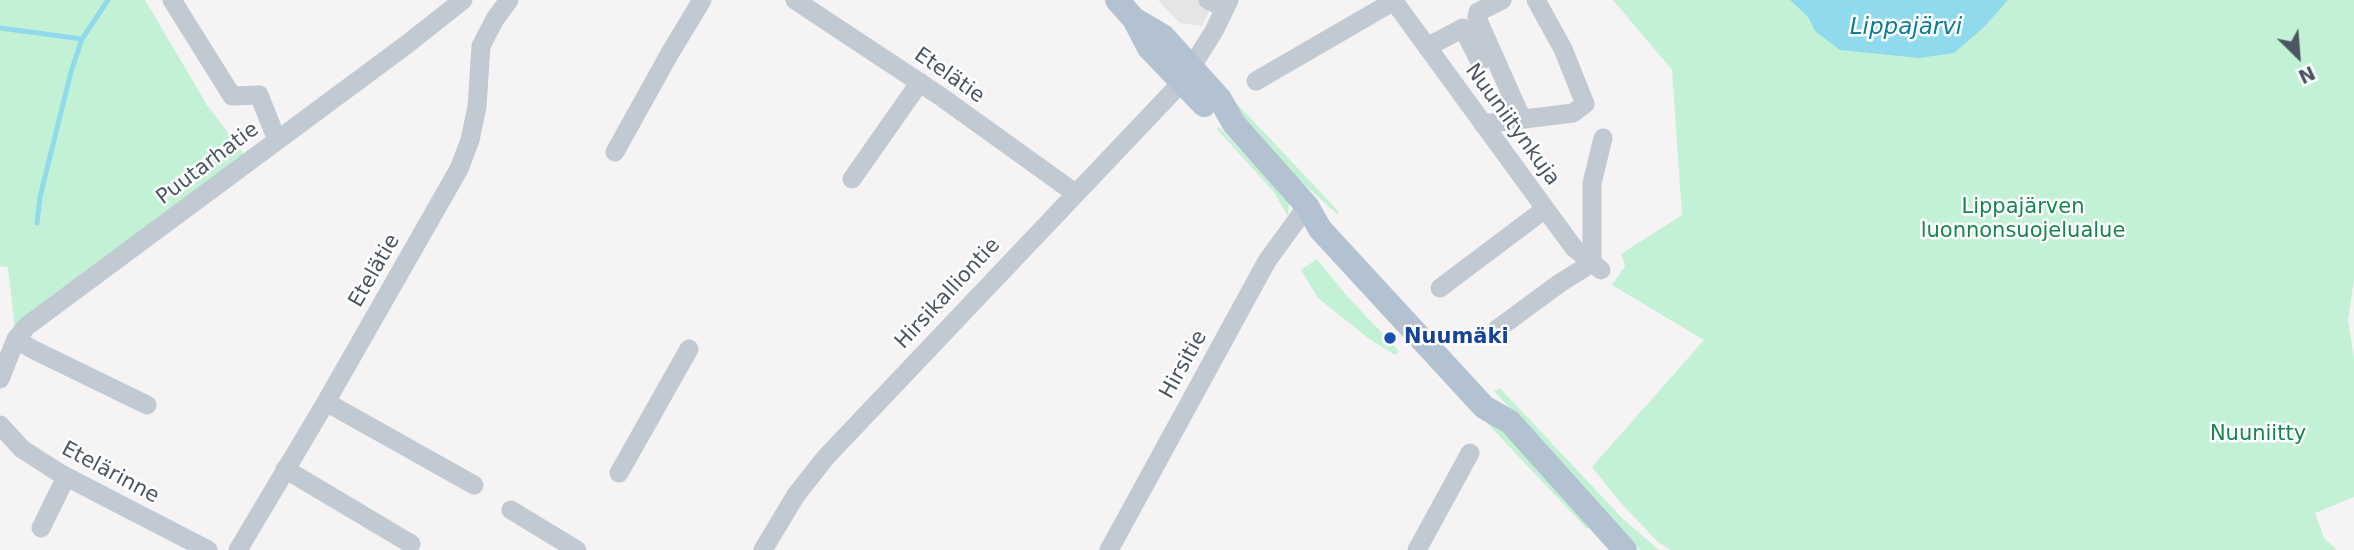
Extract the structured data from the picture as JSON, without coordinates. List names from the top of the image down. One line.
{"streets":{"street":["Etelätie","Nuuniitynkuja","Puutarhatie","Hirsikalliontie","Hirsitie","Etelärinne"]},"crossings":[["Etelätie","Hirsikalliontie"]],"water":["Lippajärvi"],"parks":["Lippajärven luonnonsuojelualue","Nuuniitty"],"places":["Nuumäki"],"north":"bottom right"}
